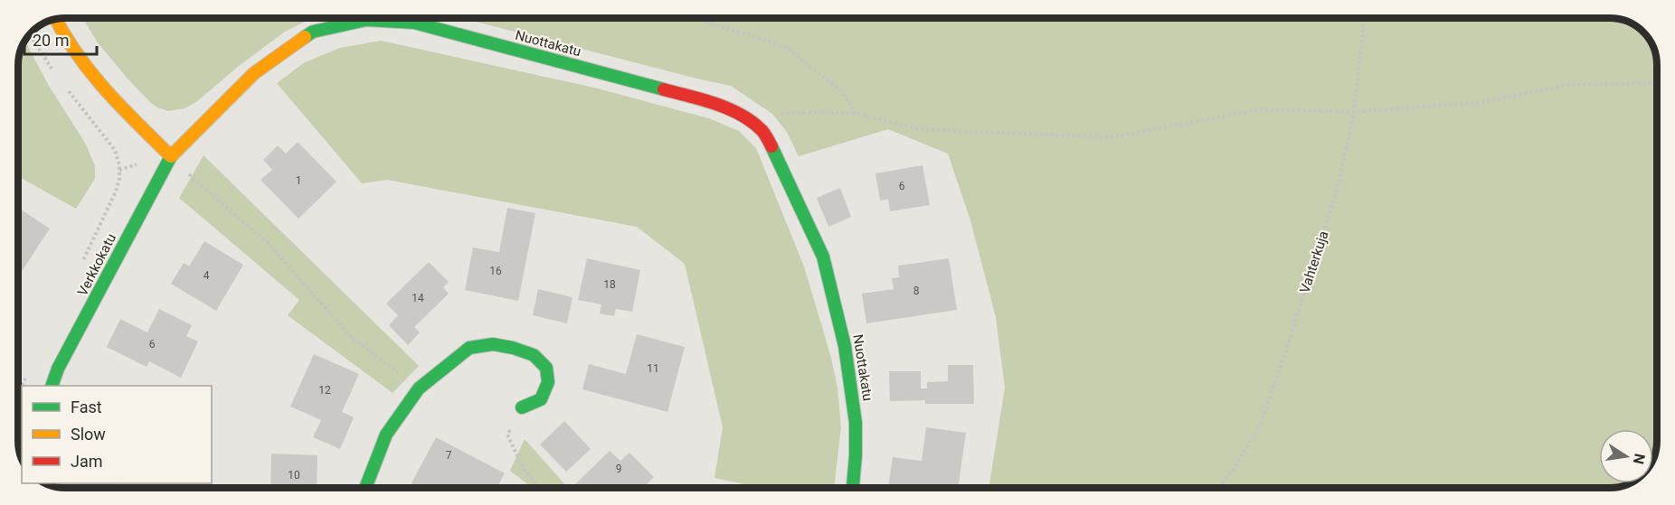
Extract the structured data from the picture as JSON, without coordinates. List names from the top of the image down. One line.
{"streets":{"street":["Nuottakatu","Verkkokatu"],"path":["Vahterkuja"]},"crossings":[["Nuottakatu","Verkkokatu"]],"house_numbers":["1","6","16","4","18","8","14","6","11","12","7","9","10"],"legend":["Fast","Slow","Jam"],"scale_bar":"20 m","north":"right"}
